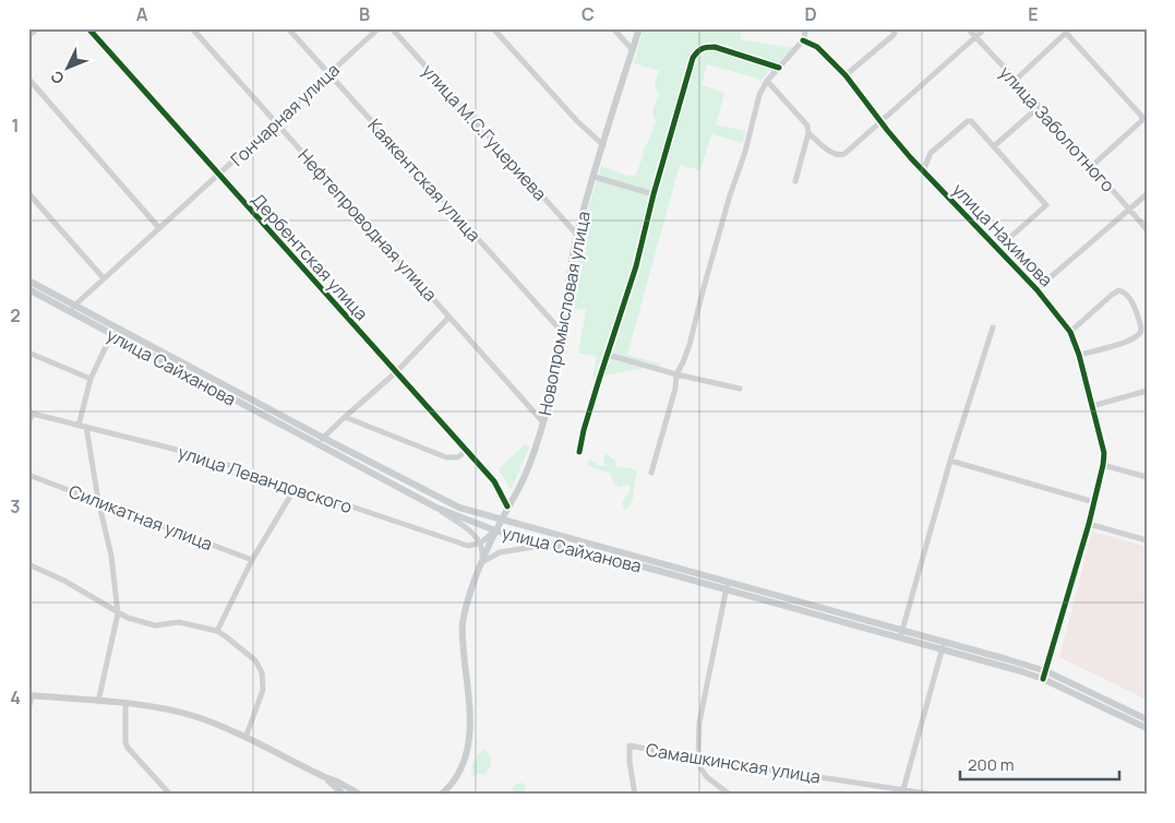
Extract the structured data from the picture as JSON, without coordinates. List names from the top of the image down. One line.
{"streets":{"main road":["Новопромысловая улица","улица Сайханова"],"street":["Гончарная улица","улица Заболотного","улица М.С.Гуцериева","Каякентская улица","Нефтепроводная улица","улица Нахимова","Дербентская улица","улица Левандовского","Силикатная улица","Самашкинская улица"]},"crossings":[["Гончарная улица","Каякентская улица"],["Гончарная улица","Нефтепроводная улица"],["Гончарная улица","Дербентская улица"],["Гончарная улица","улица Сайханова"],["улица М.С.Гуцериева","Новопромысловая улица"],["Каякентская улица","Новопромысловая улица"],["Нефтепроводная улица","Новопромысловая улица"],["Дербентская улица","Новопромысловая улица"],["Новопромысловая улица","улица Сайханова"]],"scale_bar":"200 m","north":"bottom left","grid":{"columns":["A","B","C","D","E"],"rows":["1","2","3","4"]}}
